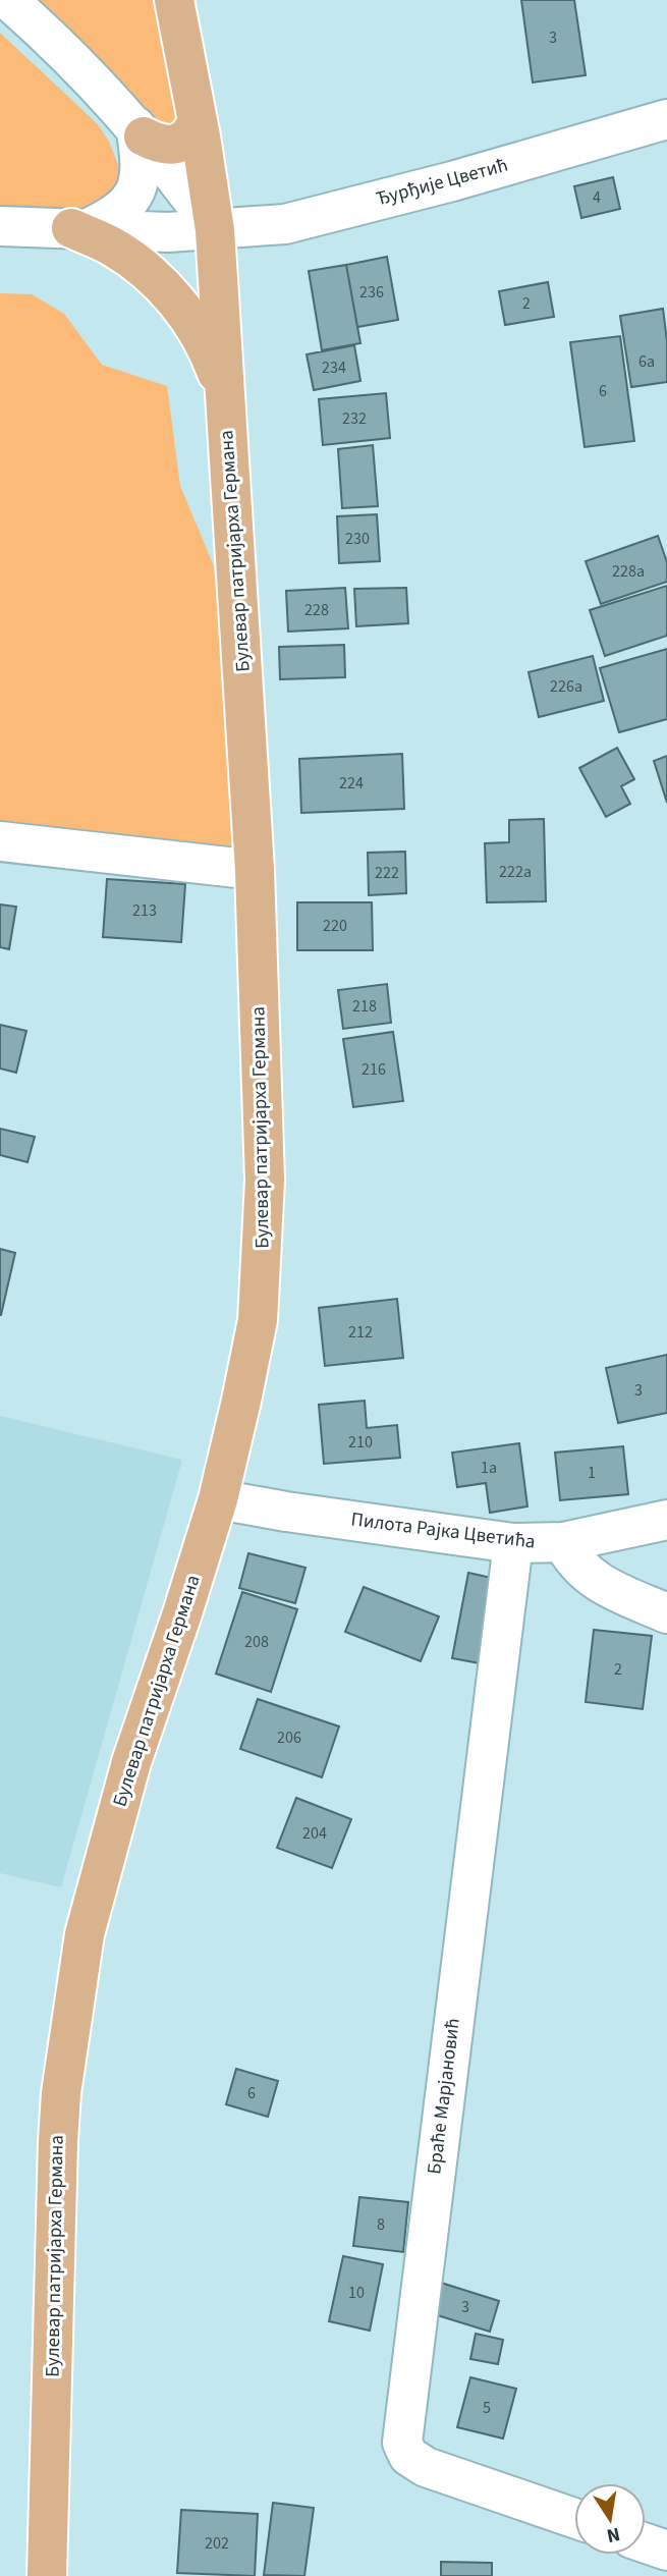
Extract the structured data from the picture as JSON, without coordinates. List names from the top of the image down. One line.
{"streets":{"main road":["Булевар патријарха Германа"],"street":["Ђурђије Цветић","Пилота Рајка Цветића","Браће Марјановић"]},"crossings":[["Ђурђије Цветић","Булевар патријарха Германа"],["Булевар патријарха Германа","Пилота Рајка Цветића"],["Пилота Рајка Цветића","Браће Марјановић"]],"house_numbers":["3","4","236","2","6a","234","6","232","230","228a","228","226a","224","222a","222","213","220","218","216","212","3","210","1a","1","208","2","206","204","6","8","10","3","5","202"],"north":"bottom"}
